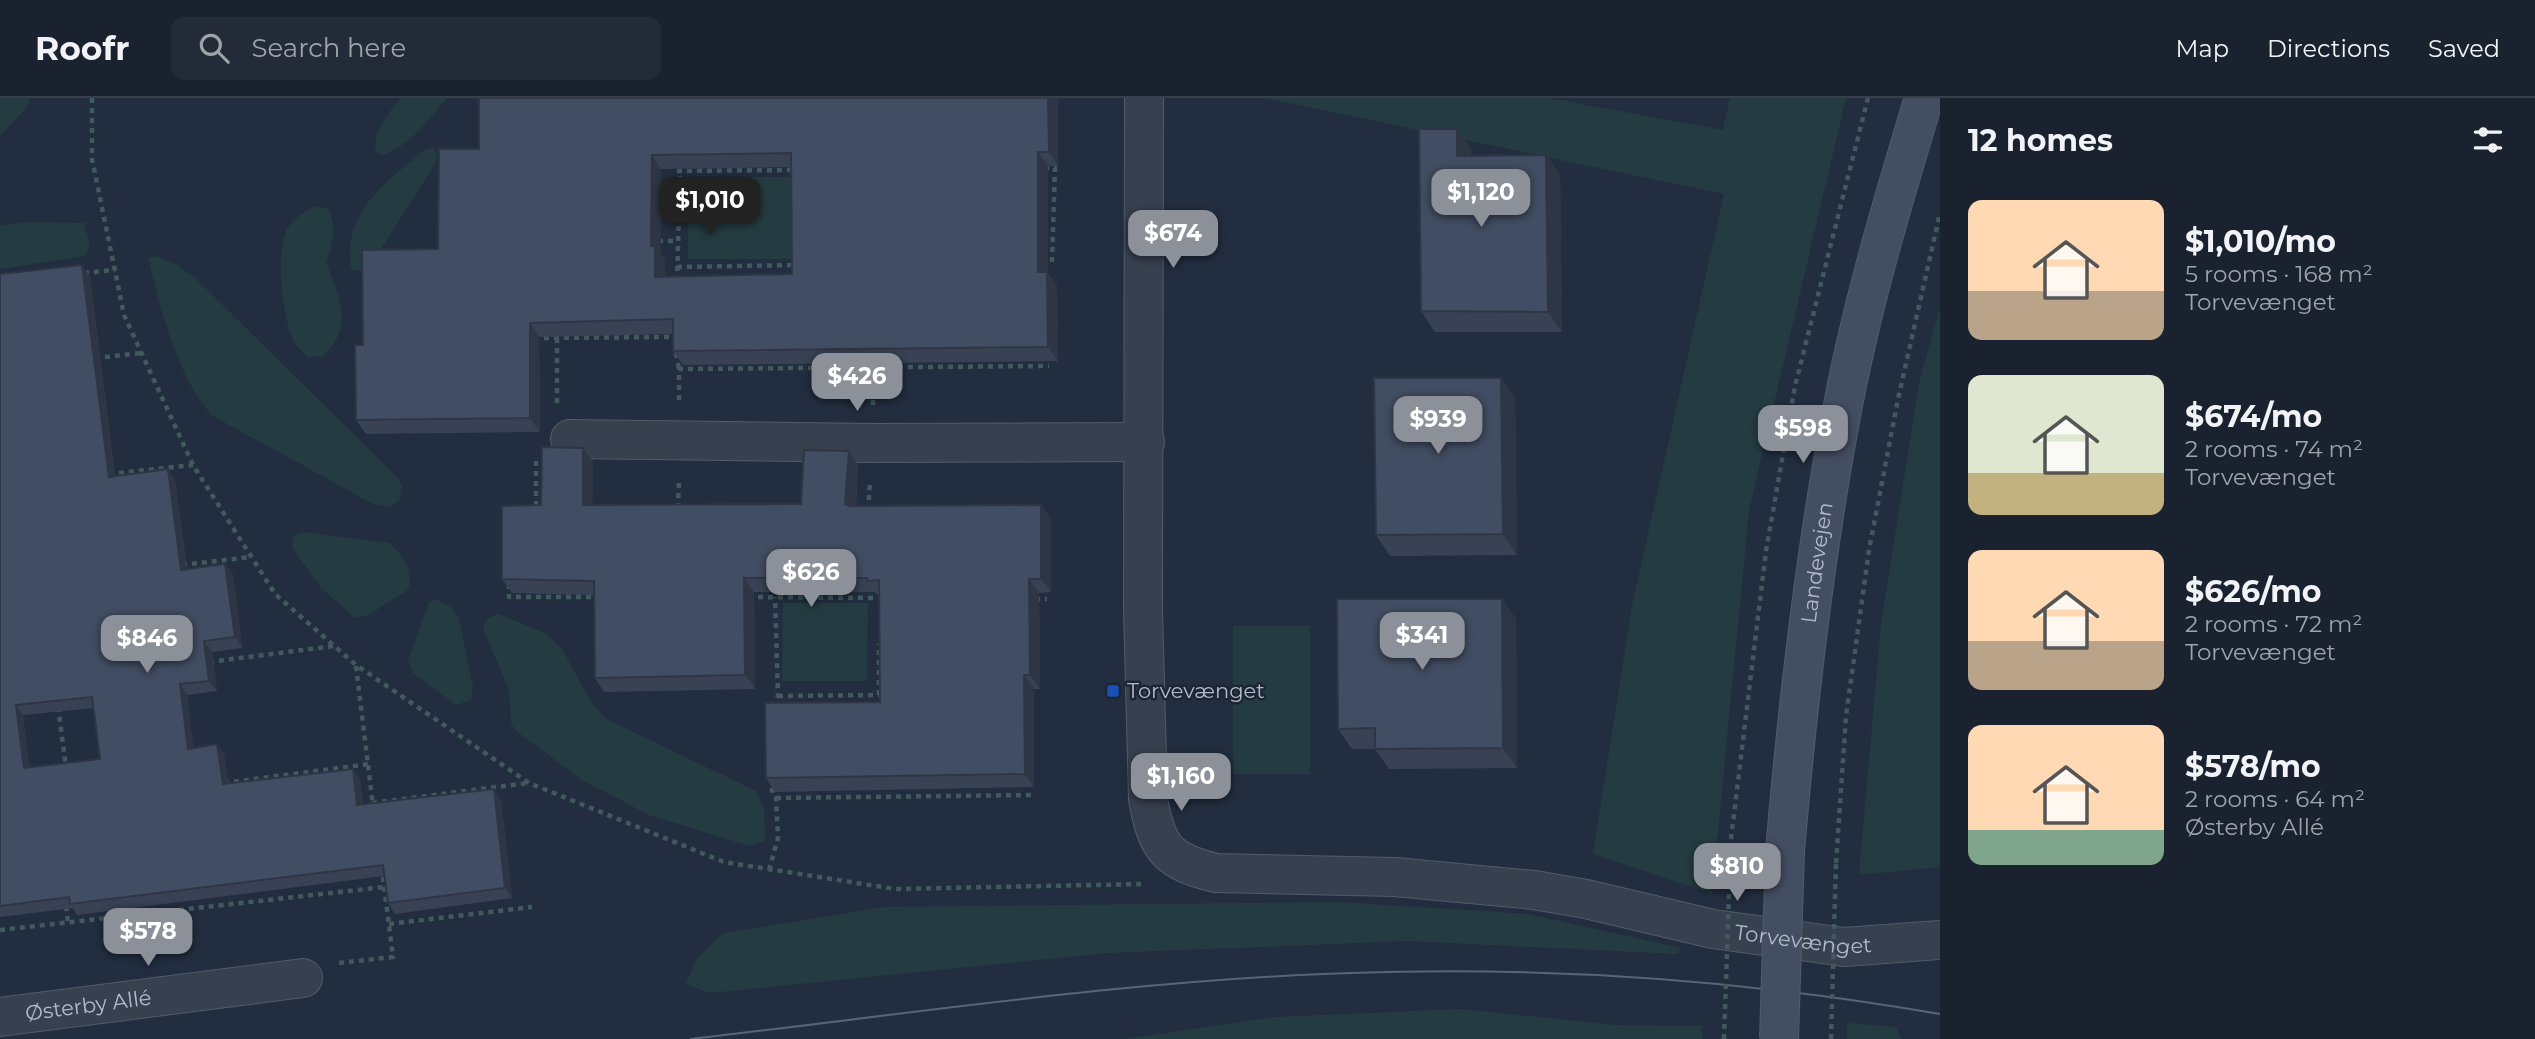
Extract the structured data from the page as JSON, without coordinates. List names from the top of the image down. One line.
{"streets":{"main road":["Landevejen"],"street":["Torvevænget","Østerby Allé"]},"places":{"transit":["Torvevænget"]},"page":{"header":"Roofr","search":"Search here","nav":["Map","Directions","Saved"],"heading":"12 homes","price":["$1,120","$1,010","$674","$426","$939","$598","$626","$341","$846","$1,160","$810","$578"],"list":[{"name":"$1,010/mo","note":"5 rooms · 168 m² · Torvevænget"},{"name":"$674/mo","note":"2 rooms · 74 m² · Torvevænget"},{"name":"$626/mo","note":"2 rooms · 72 m² · Torvevænget"},{"name":"$578/mo","note":"2 rooms · 64 m² · Østerby Allé"}]}}
